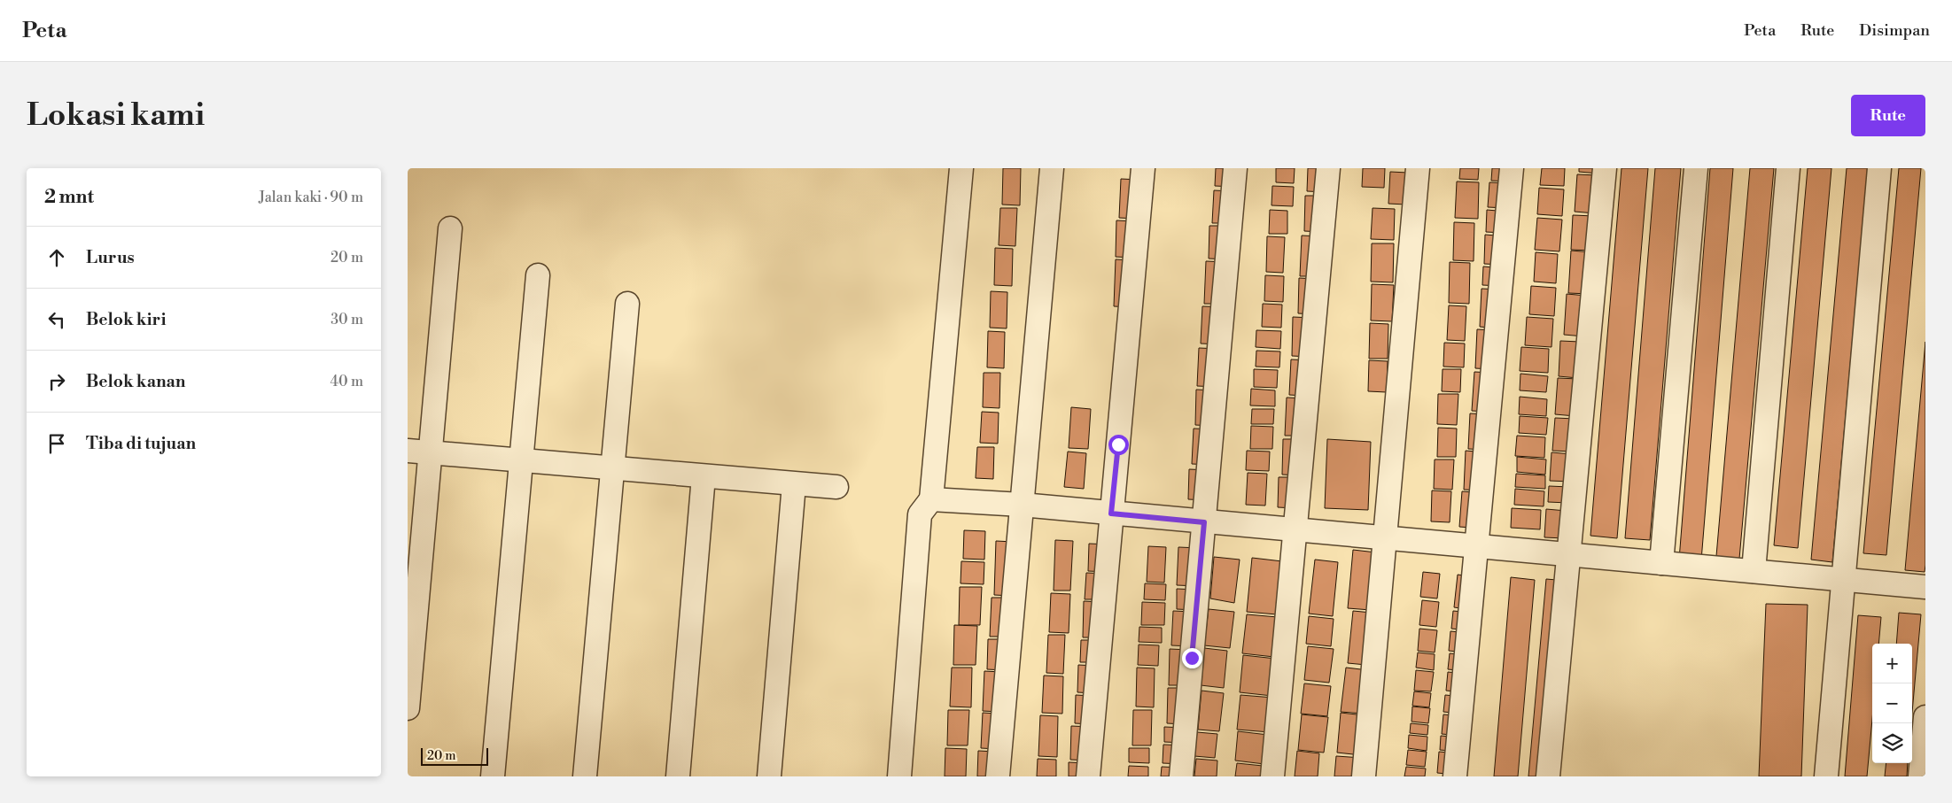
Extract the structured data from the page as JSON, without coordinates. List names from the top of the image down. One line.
{"scale_bar":"20 m","page":{"header":"Peta","nav":["Peta","Rute","Disimpan"],"buttons":"Rute","title":"Lokasi kami","heading":["2 mnt","Jalan kaki · 90 m"],"list":[["Lurus","20 m"],["Belok kiri","30 m"],["Belok kanan","40 m"],"Tiba di tujuan"],"map_buttons":["+","−"],"scale":"20 m"}}
